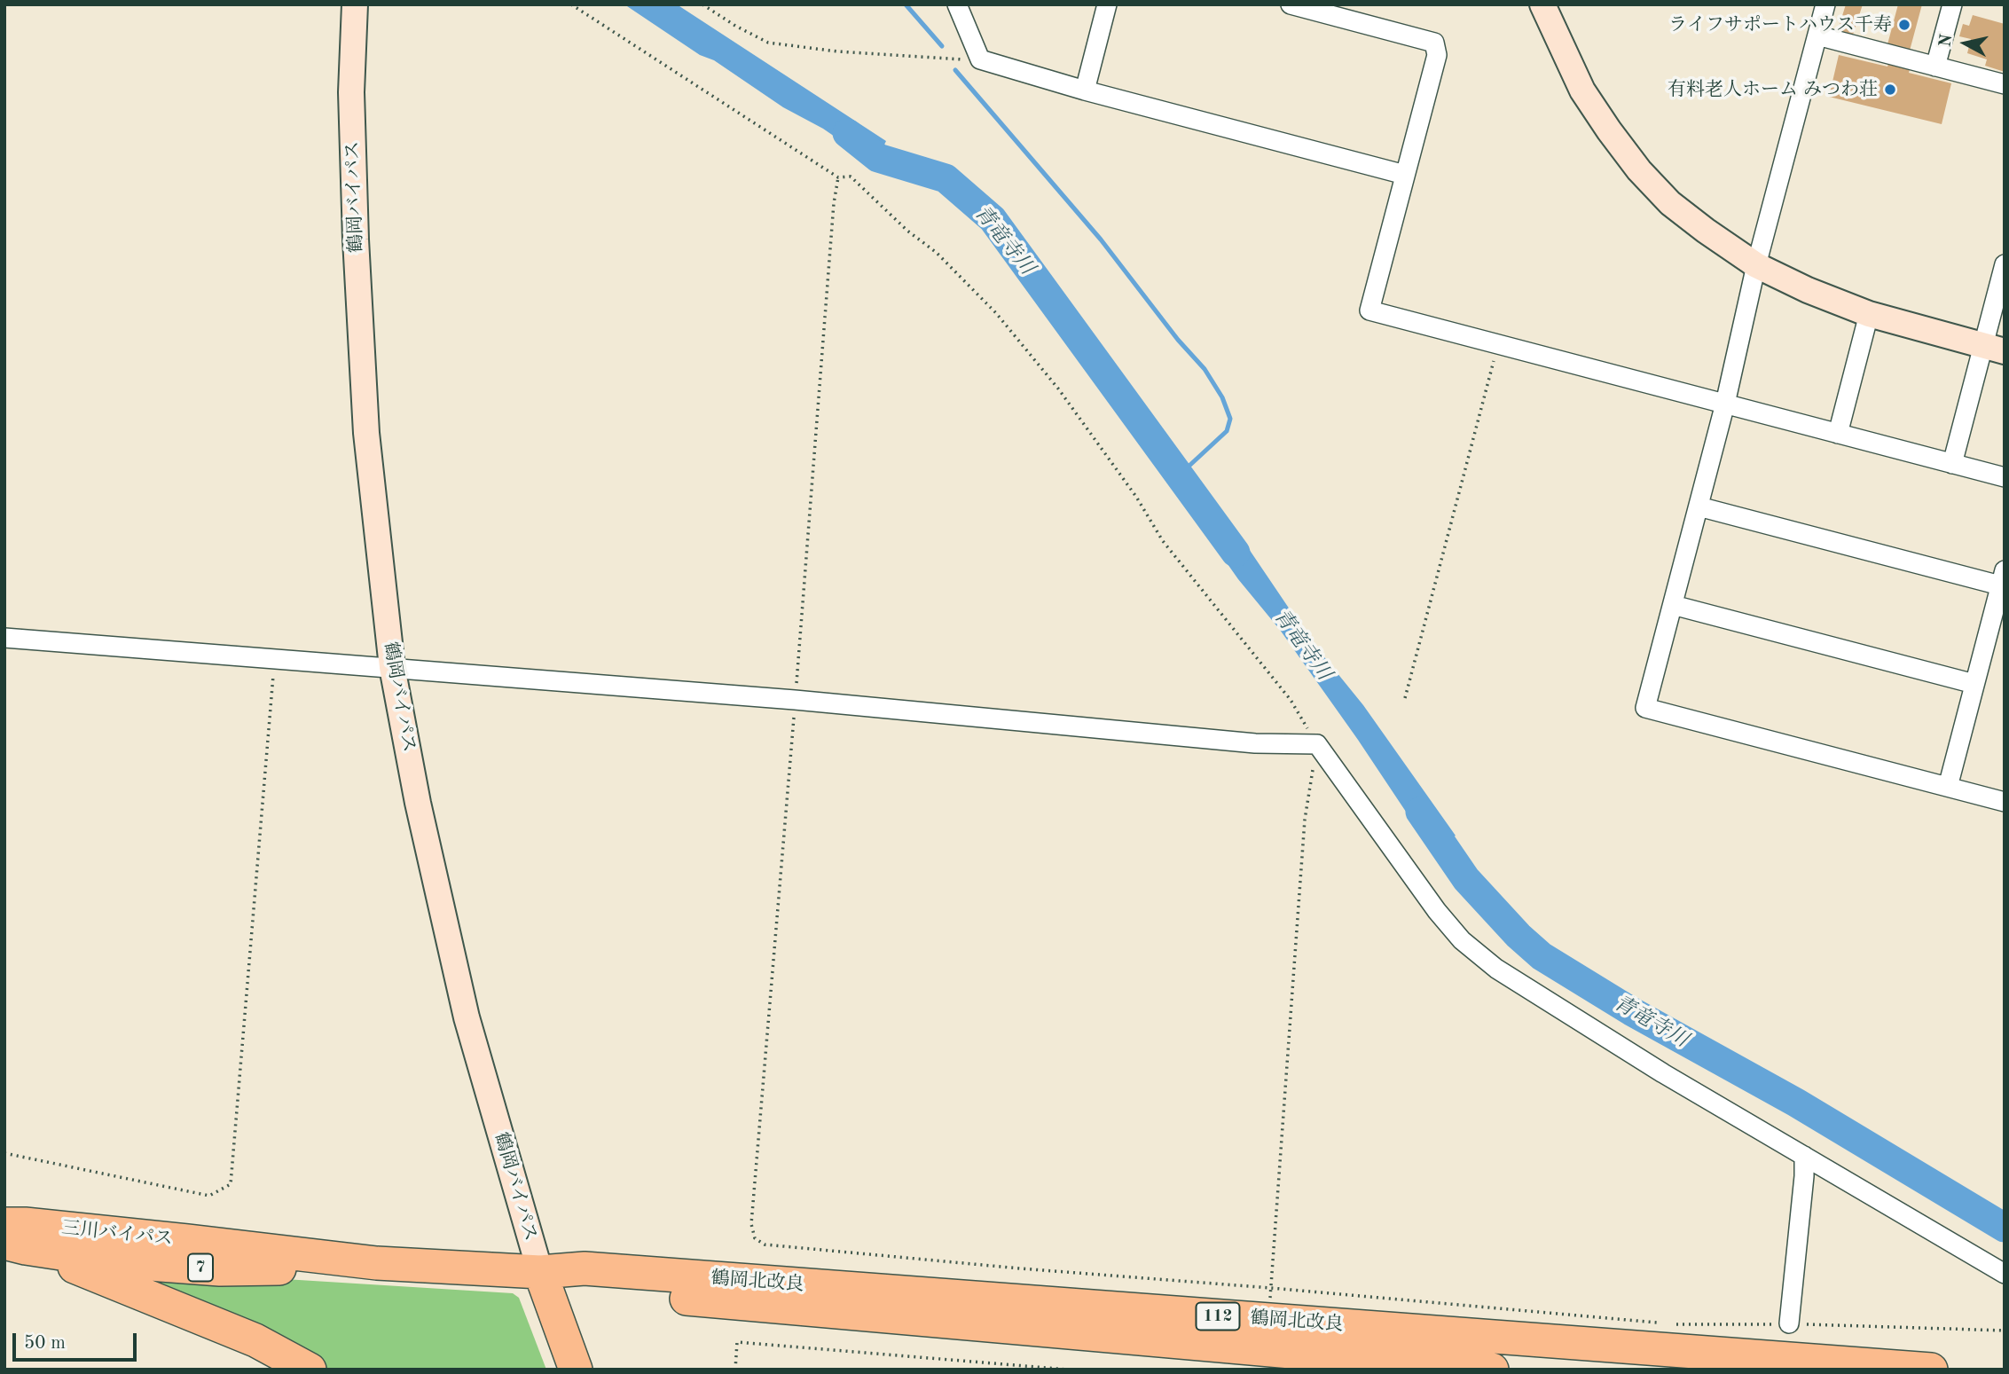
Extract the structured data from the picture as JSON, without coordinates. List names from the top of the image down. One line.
{"streets":{"highway":["鶴岡バイパス","三川バイパス","7","鶴岡北改良","112"]},"crossings":[["鶴岡バイパス","三川バイパス"],["鶴岡バイパス","鶴岡北改良"],["三川バイパス","鶴岡北改良"]],"water":["青竜寺川"],"places":["ライフサポートハウス千寿","有料老人ホーム みつわ荘"],"scale_bar":"50 m","north":"left"}
